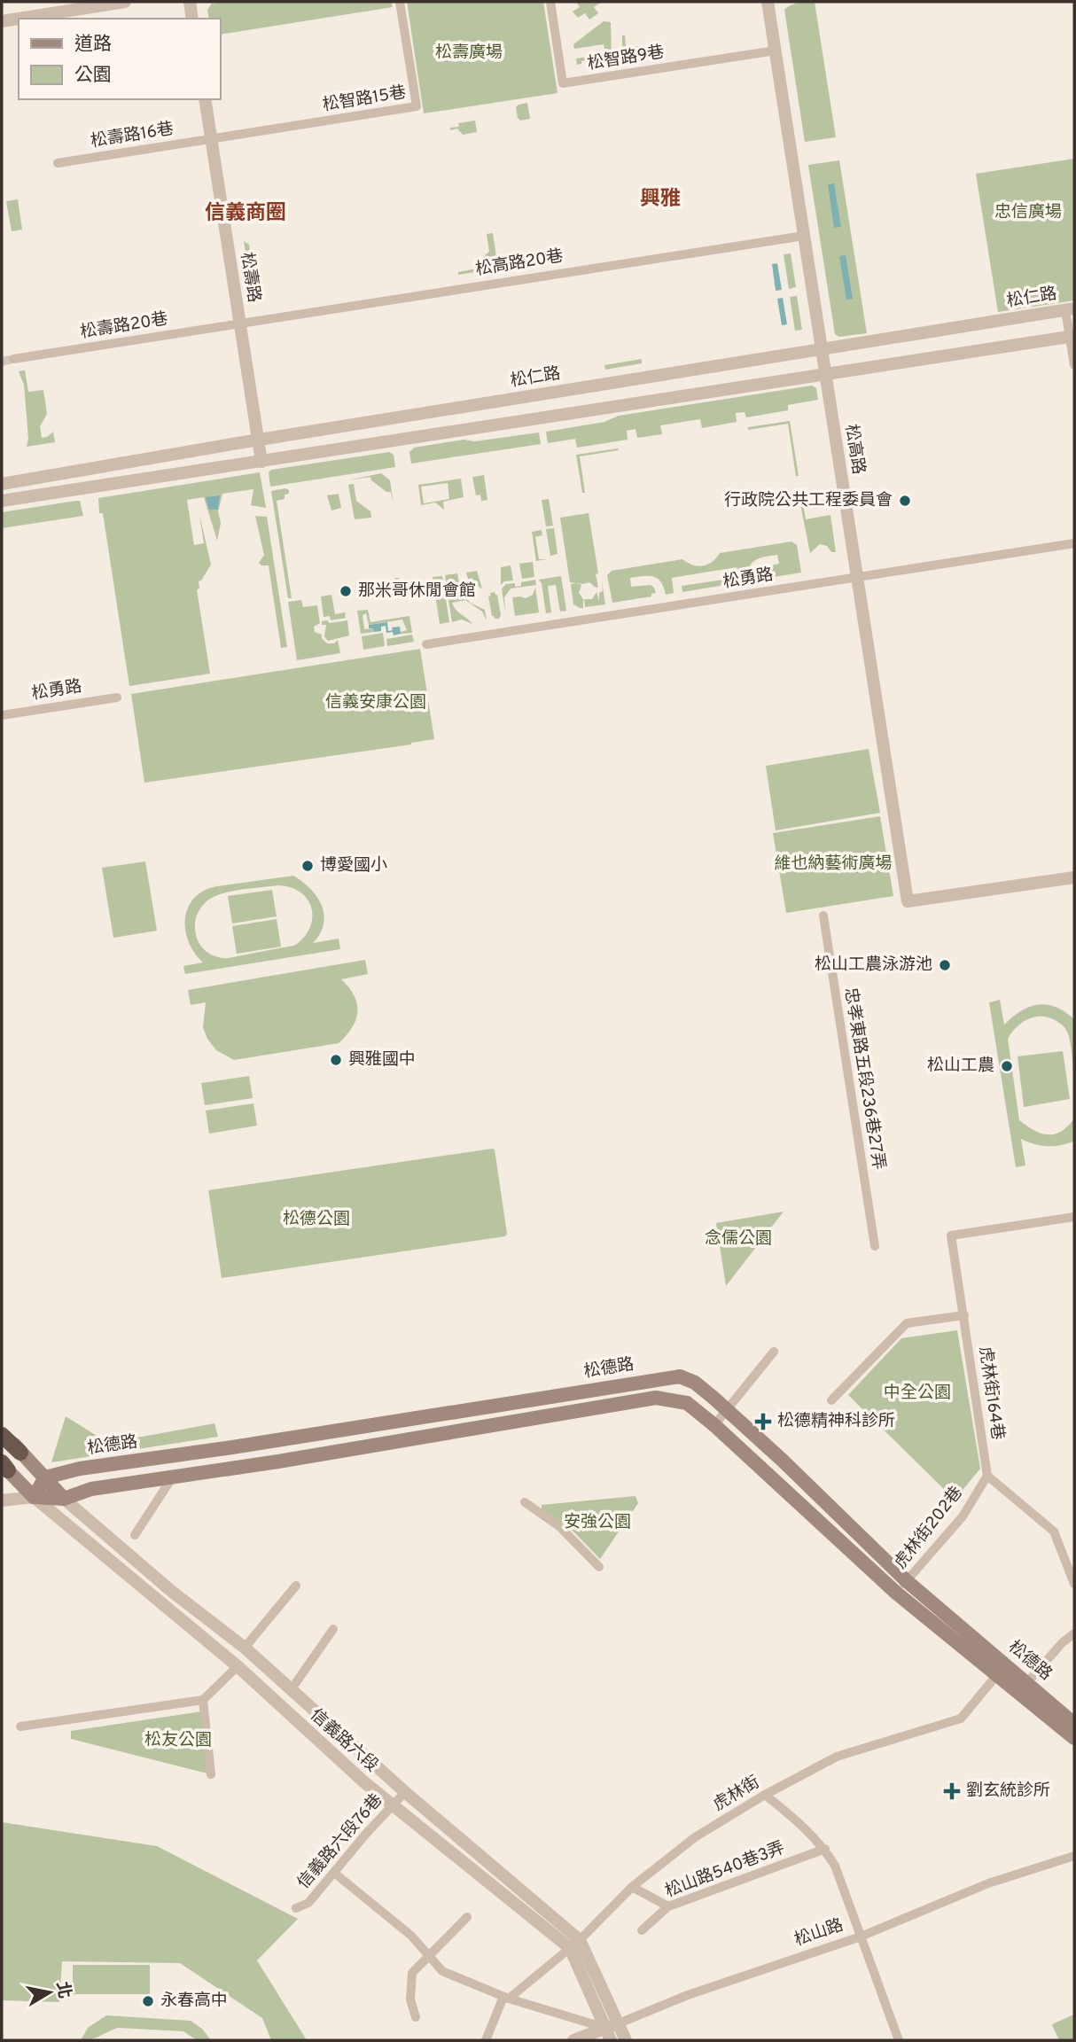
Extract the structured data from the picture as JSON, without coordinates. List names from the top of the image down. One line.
{"streets":{"main road":["松德路"],"street":["松智路9巷","松智路15巷","松壽路16巷","松高路20巷","松壽路","松仁路","松壽路20巷","松高路","松勇路","忠孝東路五段236巷27弄","虎林街164巷","虎林街202巷","信義路六段","虎林街","信義路六段76巷","松山路540巷3弄","松山路"]},"crossings":[["松智路9巷","松高路"],["松智路15巷","松壽路16巷"],["松智路15巷","松壽路"],["松壽路16巷","松壽路"],["松高路20巷","松壽路"],["松高路20巷","松壽路20巷"],["松高路20巷","松高路"],["松壽路","松仁路"],["松壽路","松壽路20巷"],["松仁路","松高路"],["松高路","松勇路"],["松德路","虎林街202巷"],["松德路","信義路六段"],["松德路","虎林街"],["虎林街164巷","虎林街202巷"],["信義路六段","虎林街"],["信義路六段","信義路六段76巷"],["信義路六段","松山路"]],"districts":["興雅","信義商圈"],"parks":["松壽廣場","忠信廣場","信義安康公園","維也納藝術廣場","松德公園","念儒公園","中全公園","安強公園","松友公園"],"places":{"other":["行政院公共工程委員會","那米哥休閒會館","博愛國小","松山工農泳游池","興雅國中","松山工農","永春高中"],"health":["松德精神科診所","劉玄統診所"]},"legend":["道路","公園"],"north":"right"}
